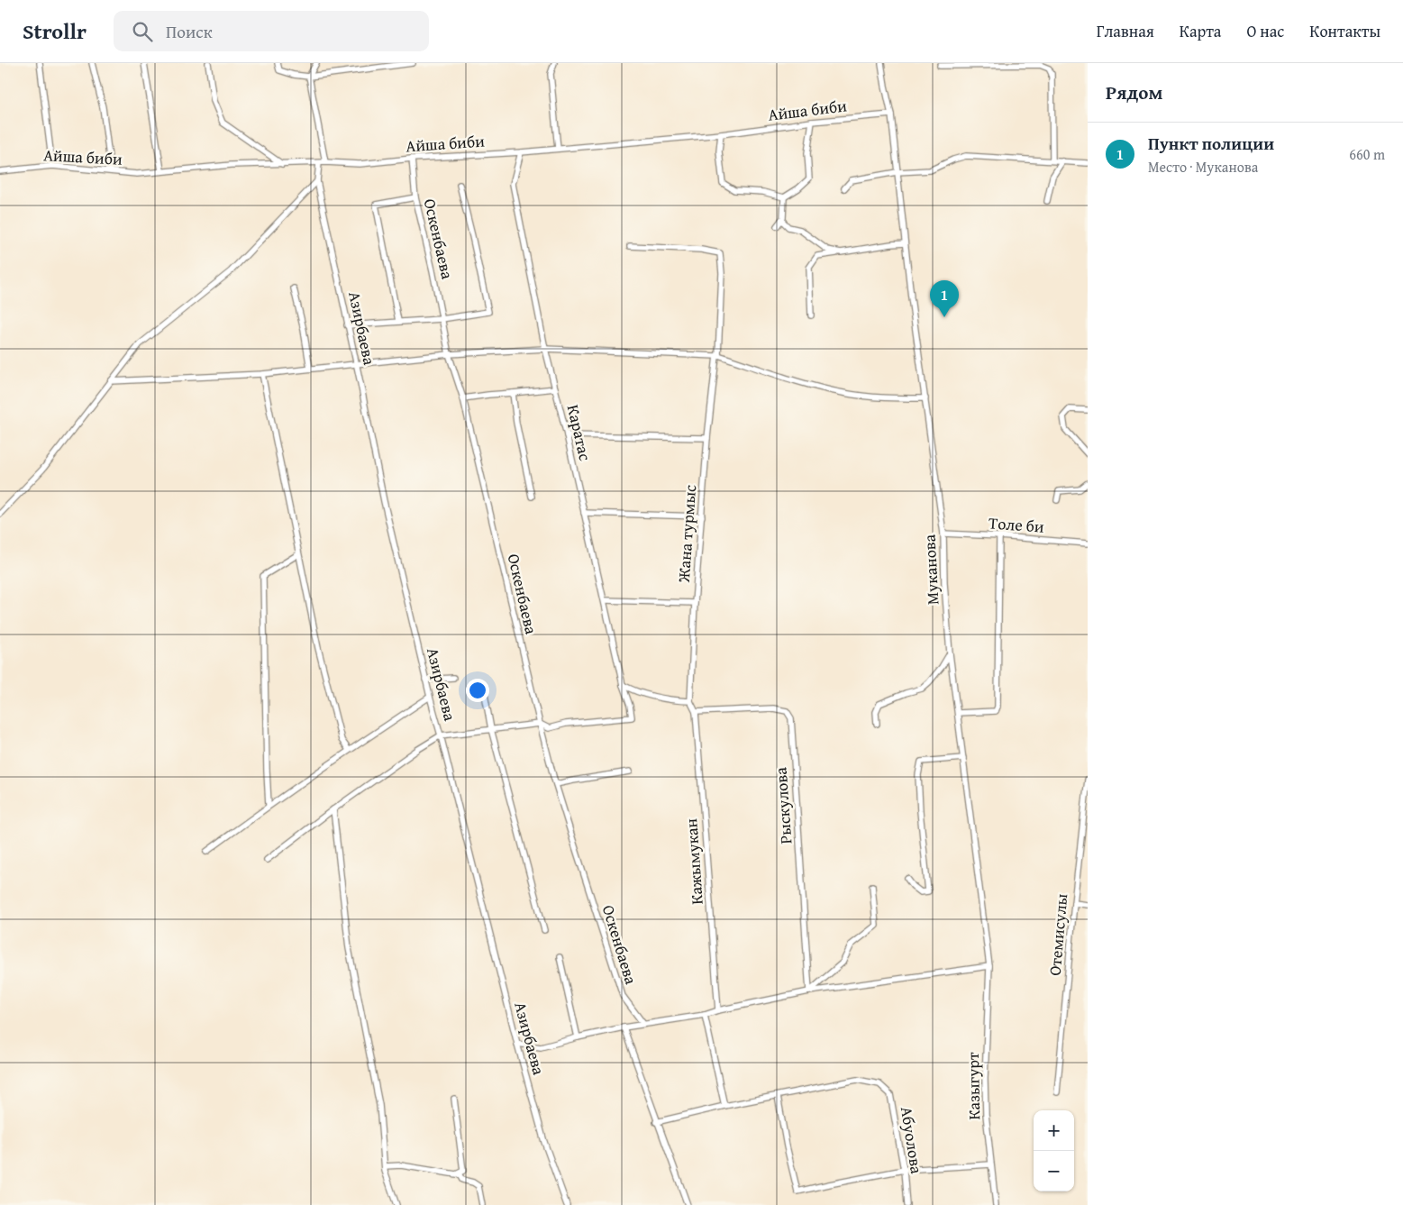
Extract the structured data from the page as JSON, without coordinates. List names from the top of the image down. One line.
{"streets":{"street":["Айша биби","Оскенбаева","Азирбаева","Каратас","Толе би","Жана турмыс","Муканова","Рыскулова","Кажымукан","Отемисулы","Казыгурт","Абуолова"]},"crossings":[["Айша биби","Оскенбаева"],["Айша биби","Азирбаева"],["Айша биби","Каратас"],["Айша биби","Муканова"],["Оскенбаева","Каратас"],["Толе би","Муканова"],["Жана турмыс","Рыскулова"],["Жана турмыс","Кажымукан"],["Муканова","Казыгурт"],["Рыскулова","Кажымукан"]],"page":{"header":"Strollr","search":"Поиск","nav":["Главная","Карта","О нас","Контакты"],"heading":"Рядом","list":[{"mark":"1","name":"Пункт полиции","note":"Место · Муканова","value":"660 m"}],"pins":"1","map_buttons":["+","−"]}}
